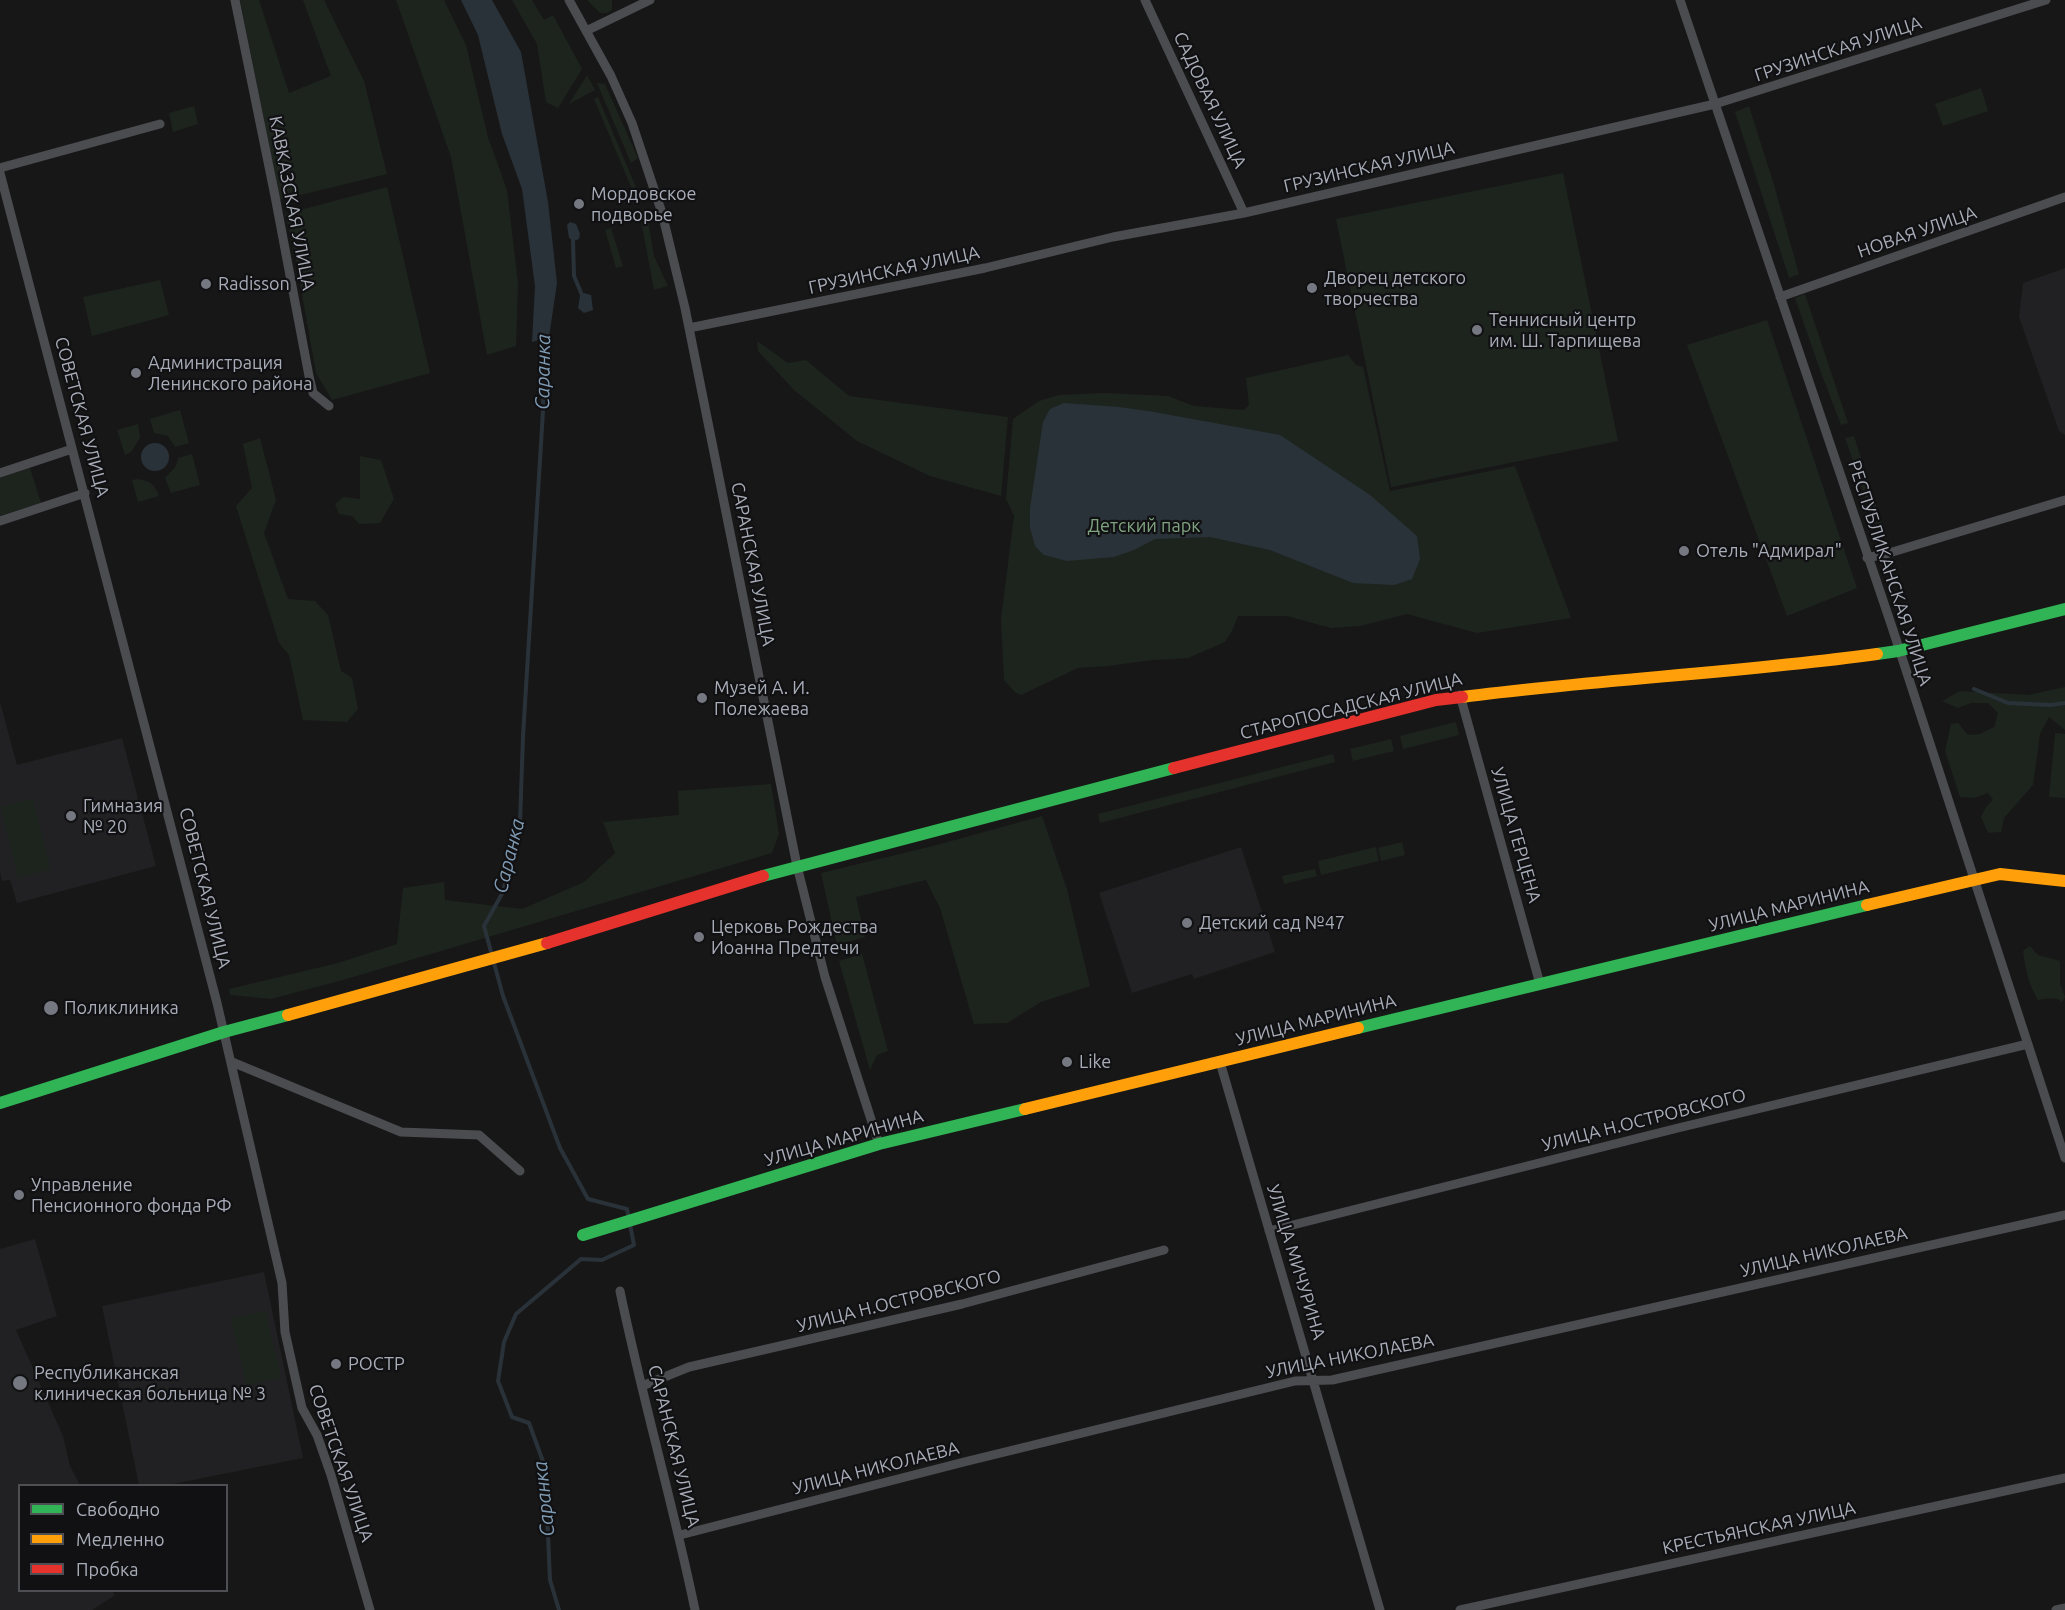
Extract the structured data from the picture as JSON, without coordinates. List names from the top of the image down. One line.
{"streets":{"main road":["СТАРОПОСАДСКАЯ УЛИЦА","УЛИЦА МАРИНИНА"],"street":["ГРУЗИНСКАЯ УЛИЦА","САДОВАЯ УЛИЦА","КАВКАЗСКАЯ УЛИЦА","НОВАЯ УЛИЦА","СОВЕТСКАЯ УЛИЦА","САРАНСКАЯ УЛИЦА","РЕСПУБЛИКАНСКАЯ УЛИЦА","УЛИЦА ГЕРЦЕНА","УЛИЦА Н.ОСТРОВСКОГО","УЛИЦА НИКОЛАЕВА","УЛИЦА МИЧУРИНА","КРЕСТЬЯНСКАЯ УЛИЦА"]},"crossings":[["ГРУЗИНСКАЯ УЛИЦА","САДОВАЯ УЛИЦА"],["ГРУЗИНСКАЯ УЛИЦА","САРАНСКАЯ УЛИЦА"],["ГРУЗИНСКАЯ УЛИЦА","РЕСПУБЛИКАНСКАЯ УЛИЦА"],["НОВАЯ УЛИЦА","РЕСПУБЛИКАНСКАЯ УЛИЦА"],["СОВЕТСКАЯ УЛИЦА","СТАРОПОСАДСКАЯ УЛИЦА"],["САРАНСКАЯ УЛИЦА","СТАРОПОСАДСКАЯ УЛИЦА"],["САРАНСКАЯ УЛИЦА","УЛИЦА МАРИНИНА"],["САРАНСКАЯ УЛИЦА","УЛИЦА Н.ОСТРОВСКОГО"],["САРАНСКАЯ УЛИЦА","УЛИЦА НИКОЛАЕВА"],["РЕСПУБЛИКАНСКАЯ УЛИЦА","СТАРОПОСАДСКАЯ УЛИЦА"],["РЕСПУБЛИКАНСКАЯ УЛИЦА","УЛИЦА МАРИНИНА"],["РЕСПУБЛИКАНСКАЯ УЛИЦА","УЛИЦА Н.ОСТРОВСКОГО"],["СТАРОПОСАДСКАЯ УЛИЦА","УЛИЦА ГЕРЦЕНА"],["УЛИЦА ГЕРЦЕНА","УЛИЦА МАРИНИНА"],["УЛИЦА МАРИНИНА","УЛИЦА МИЧУРИНА"],["УЛИЦА Н.ОСТРОВСКОГО","УЛИЦА МИЧУРИНА"],["УЛИЦА НИКОЛАЕВА","УЛИЦА МИЧУРИНА"]],"water":["Саранка"],"parks":["Детский парк"],"places":["Мордовское подворье","Radisson","Дворец детского творчества","Теннисный центр им. Ш. Тарпищева","Администрация Ленинского района","Отель \"Адмирал\"","Музей А. И. Полежаева","Гимназия № 20","Детский сад №47","Церковь Рождества Иоанна Предтечи","Поликлиника","Like","Управление Пенсионного фонда РФ","РОСТР","Республиканская клиническая больница № 3"],"legend":["Свободно","Медленно","Пробка"]}
